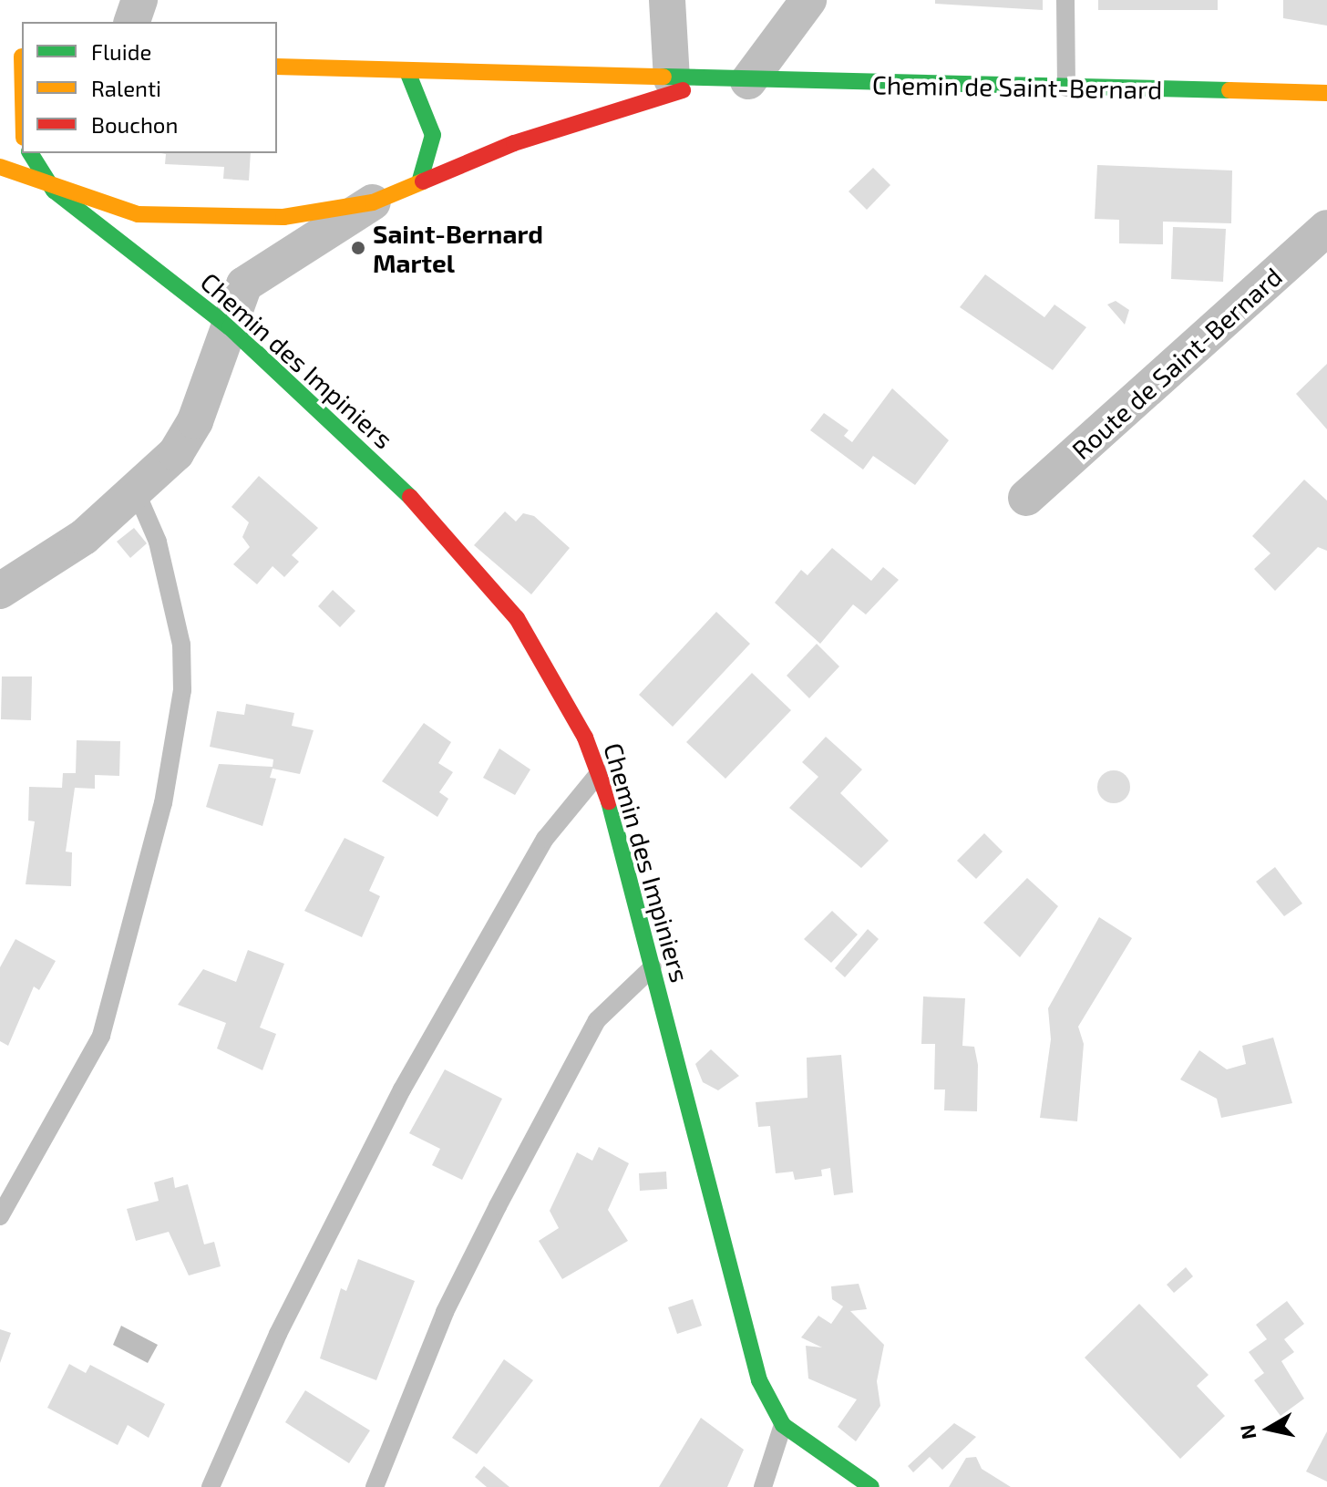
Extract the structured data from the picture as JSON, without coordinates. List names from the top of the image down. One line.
{"streets":{"main road":["Chemin de Saint-Bernard","Chemin des Impiniers"],"street":["Route de Saint-Bernard"]},"places":["Saint-Bernard Martel"],"legend":["Fluide","Ralenti","Bouchon"],"north":"left"}
